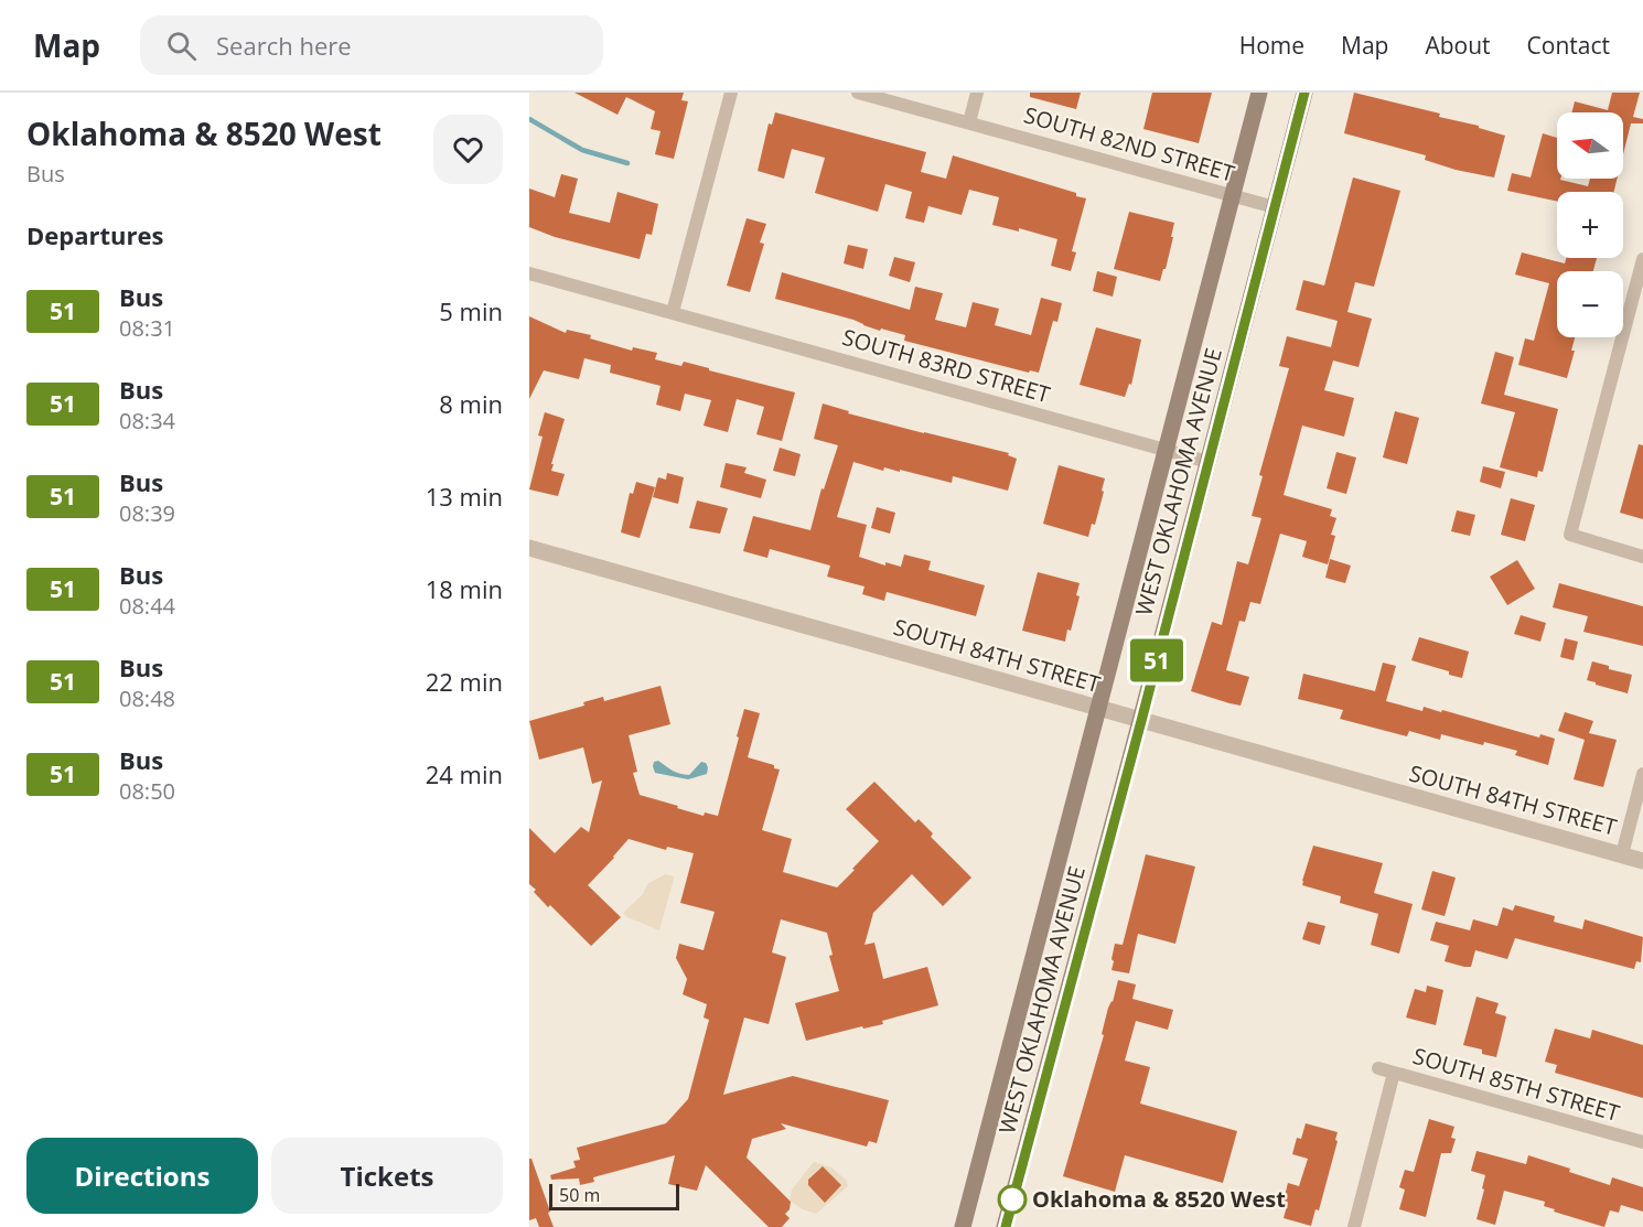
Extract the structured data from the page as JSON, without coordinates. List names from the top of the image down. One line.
{"streets":{"main road":["WEST OKLAHOMA AVENUE"],"street":["SOUTH 82ND STREET","SOUTH 83RD STREET","SOUTH 84TH STREET","SOUTH 85TH STREET"]},"crossings":[["SOUTH 82ND STREET","WEST OKLAHOMA AVENUE"],["SOUTH 83RD STREET","WEST OKLAHOMA AVENUE"],["WEST OKLAHOMA AVENUE","SOUTH 84TH STREET"]],"places":["Oklahoma & 8520 West"],"lines":["bus line 51"],"scale_bar":"50 m","north":"left","page":{"header":"Map","search":"Search here","nav":["Home","Map","About","Contact"],"heading":[["Oklahoma & 8520 West","Bus"],"Departures"],"on_map":"51","map_buttons":["+","−"],"list":[{"mark":"51","name":"Bus","note":"08:31","value":"5 min"},{"mark":"51","name":"Bus","note":"08:34","value":"8 min"},{"mark":"51","name":"Bus","note":"08:39","value":"13 min"},{"mark":"51","name":"Bus","note":"08:44","value":"18 min"},{"mark":"51","name":"Bus","note":"08:48","value":"22 min"},{"mark":"51","name":"Bus","note":"08:50","value":"24 min"}],"buttons":["Directions","Tickets"],"scale":"50 m"}}
